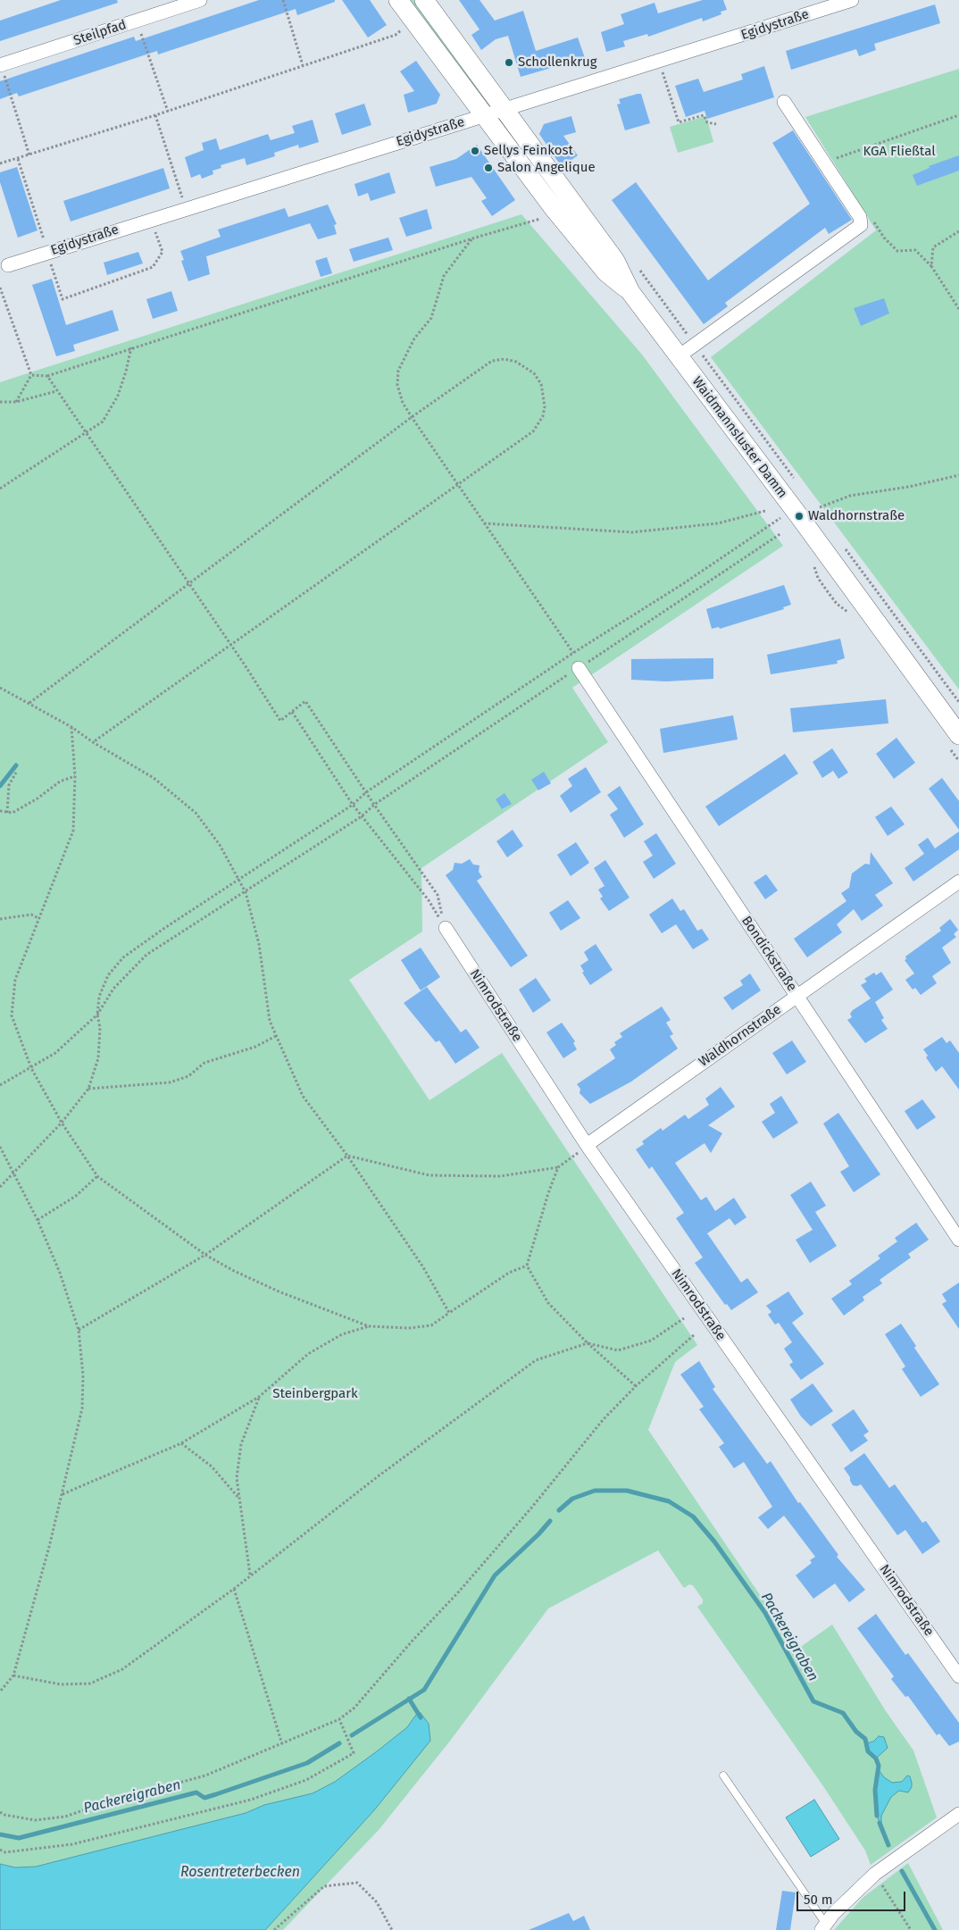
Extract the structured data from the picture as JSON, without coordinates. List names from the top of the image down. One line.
{"streets":{"main road":["Waidmannsluster Damm"],"street":["Egidystraße","Steilpfad","Bondickstraße","Nimrodstraße","Waldhornstraße"]},"crossings":[["Egidystraße","Waidmannsluster Damm"],["Bondickstraße","Waldhornstraße"],["Nimrodstraße","Waldhornstraße"]],"water":["Packereigraben","Rosentreterbecken"],"parks":["KGA Fließtal","Steinbergpark"],"places":["Schollenkrug","Sellys Feinkost","Salon Angelique","Waldhornstraße"],"scale_bar":"50 m"}
